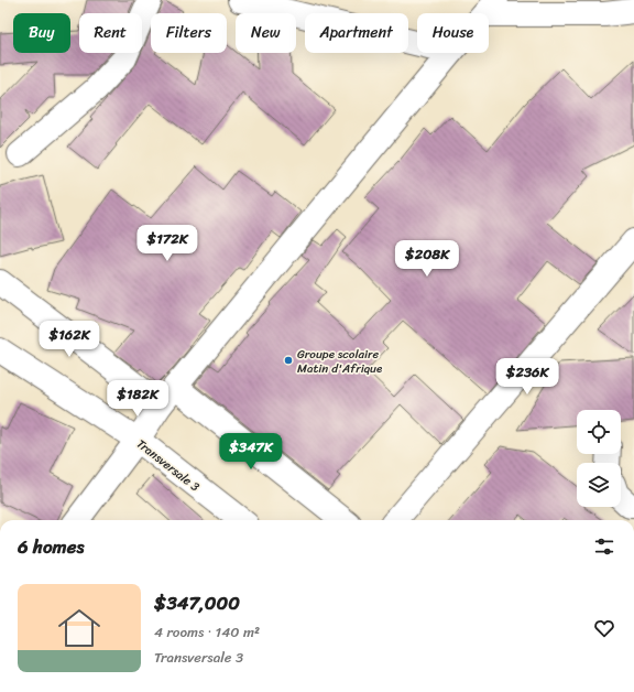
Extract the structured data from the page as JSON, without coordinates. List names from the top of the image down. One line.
{"streets":{"street":["Transversale 3"]},"places":["Groupe scolaire Matin d'Afrique"],"page":{"chip":["Buy","Rent","Filters","New","Apartment","House"],"price":["$172K","$208K","$162K","$236K","$182K","$347K"],"heading":"6 homes","list":[{"name":"$347,000","note":"4 rooms · 140 m² · Transversale 3"}]}}
